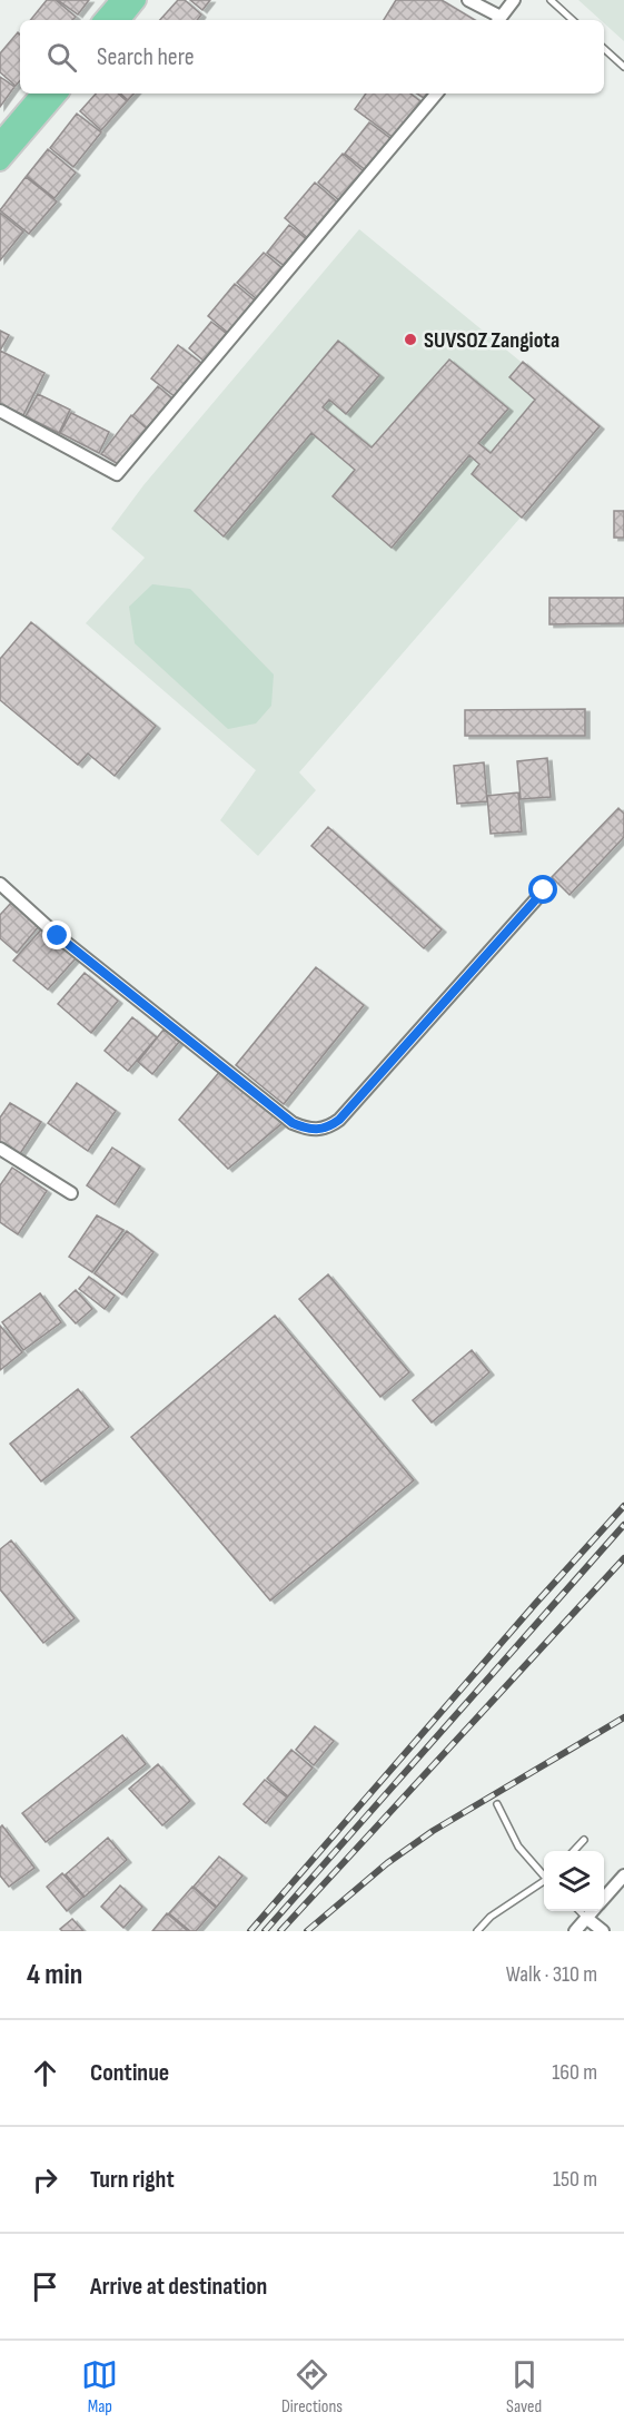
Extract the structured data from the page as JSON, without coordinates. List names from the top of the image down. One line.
{"places":["SUVSOZ Zangiota"],"page":{"search":"Search here","heading":["4 min","Walk · 310 m"],"list":[["Continue","160 m"],["Turn right","150 m"],"Arrive at destination"],"nav":["Map","Directions","Saved"]}}
